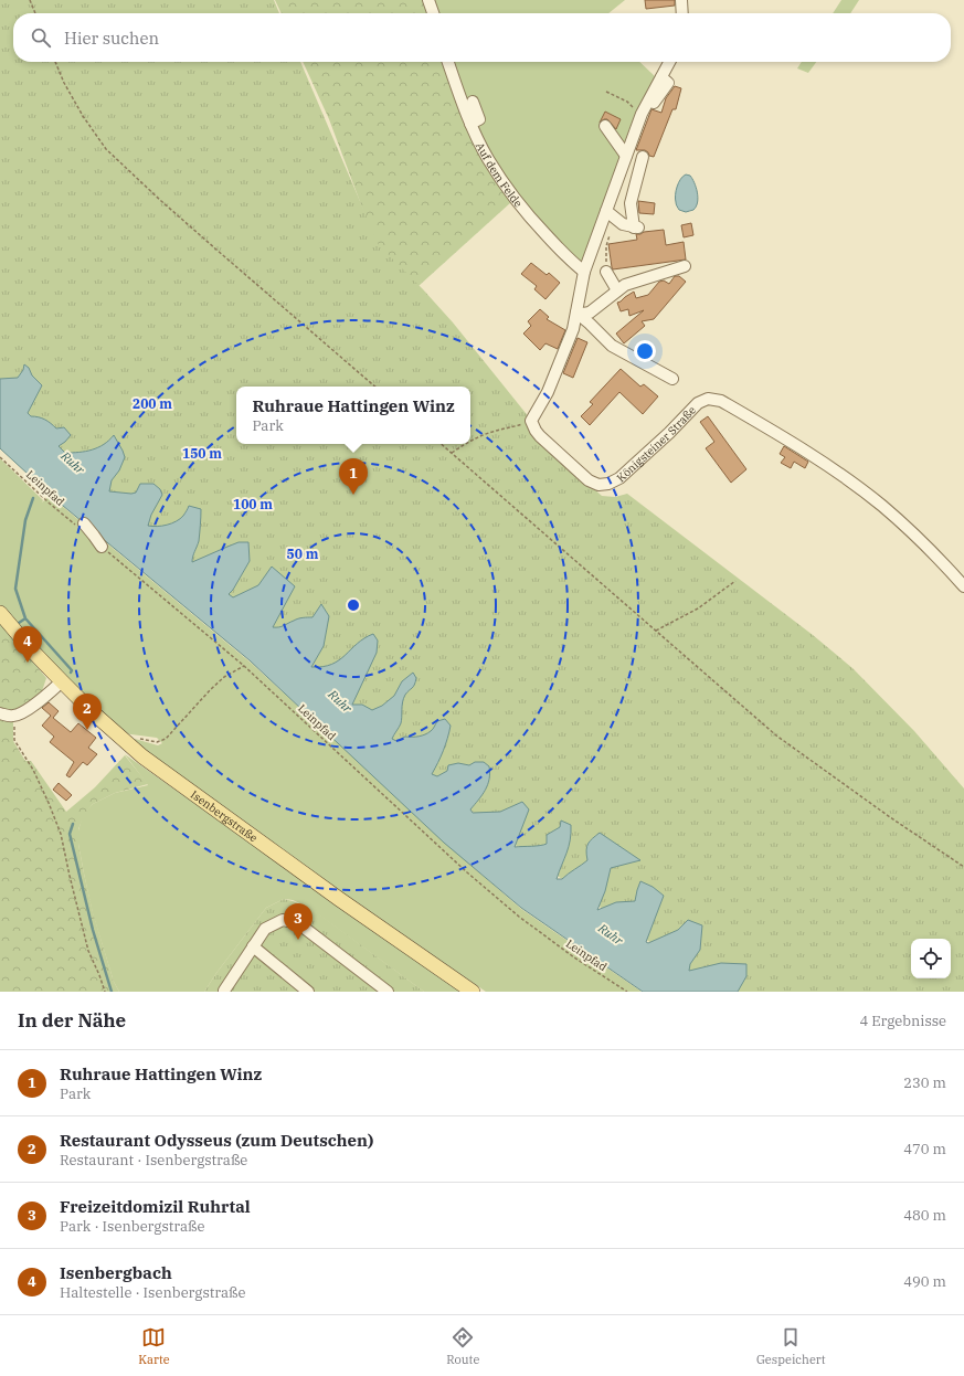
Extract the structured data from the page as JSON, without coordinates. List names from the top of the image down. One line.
{"streets":{"main road":["Isenbergstraße"],"street":["Auf dem Felde","Königsteiner Straße"],"path":["Leinpfad"]},"crossings":[["Auf dem Felde","Königsteiner Straße"]],"water":["Ruhr"],"page":{"search":"Hier suchen","popup":["Ruhraue Hattingen Winz","Park"],"pins":["1","4","2","3"],"heading":["In der Nähe","4 Ergebnisse"],"list":[{"mark":"1","name":"Ruhraue Hattingen Winz","note":"Park","value":"230 m"},{"mark":"2","name":"Restaurant Odysseus (zum Deutschen)","note":"Restaurant · Isenbergstraße","value":"470 m"},{"mark":"3","name":"Freizeitdomizil Ruhrtal","note":"Park · Isenbergstraße","value":"480 m"},{"mark":"4","name":"Isenbergbach","note":"Haltestelle · Isenbergstraße","value":"490 m"}],"nav":["Karte","Route","Gespeichert"]},"rings":["200 m","150 m","100 m","50 m"]}
